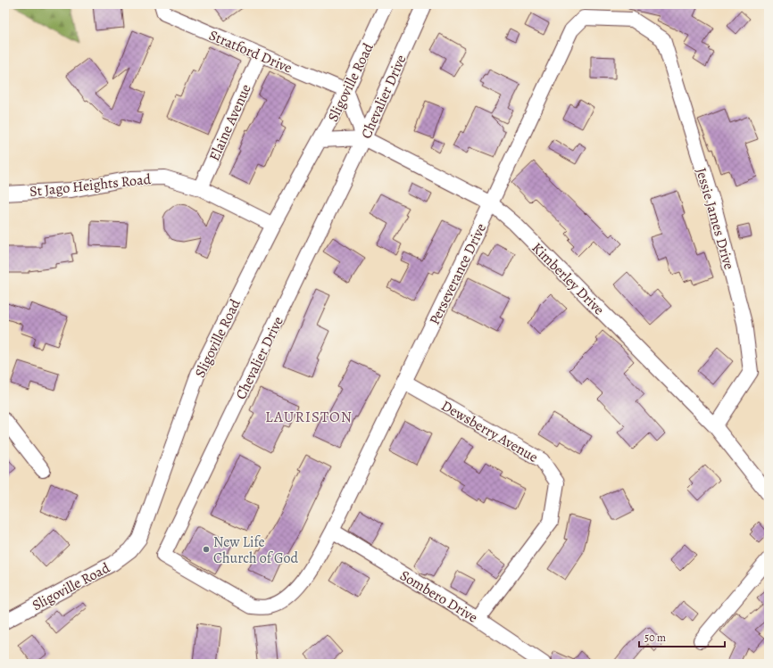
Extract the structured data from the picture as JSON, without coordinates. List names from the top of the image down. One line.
{"streets":{"street":["Stratford Drive","Sligoville Road","Chevalier Drive","Elaine Avenue","St Jago Heights Road","Jessie James Drive","Perseverance Drive","Kimberley Drive","Dewsberry Avenue","Sombero Drive"]},"crossings":[["Stratford Drive","Sligoville Road"],["Stratford Drive","Elaine Avenue"],["Sligoville Road","St Jago Heights Road"],["Sligoville Road","Kimberley Drive"],["Chevalier Drive","Perseverance Drive"],["Chevalier Drive","Kimberley Drive"],["Elaine Avenue","St Jago Heights Road"],["Jessie James Drive","Perseverance Drive"],["Jessie James Drive","Kimberley Drive"],["Perseverance Drive","Kimberley Drive"],["Perseverance Drive","Dewsberry Avenue"],["Perseverance Drive","Sombero Drive"],["Dewsberry Avenue","Sombero Drive"]],"districts":["LAURISTON"],"places":["New Life Church of God"],"scale_bar":"50 m"}
